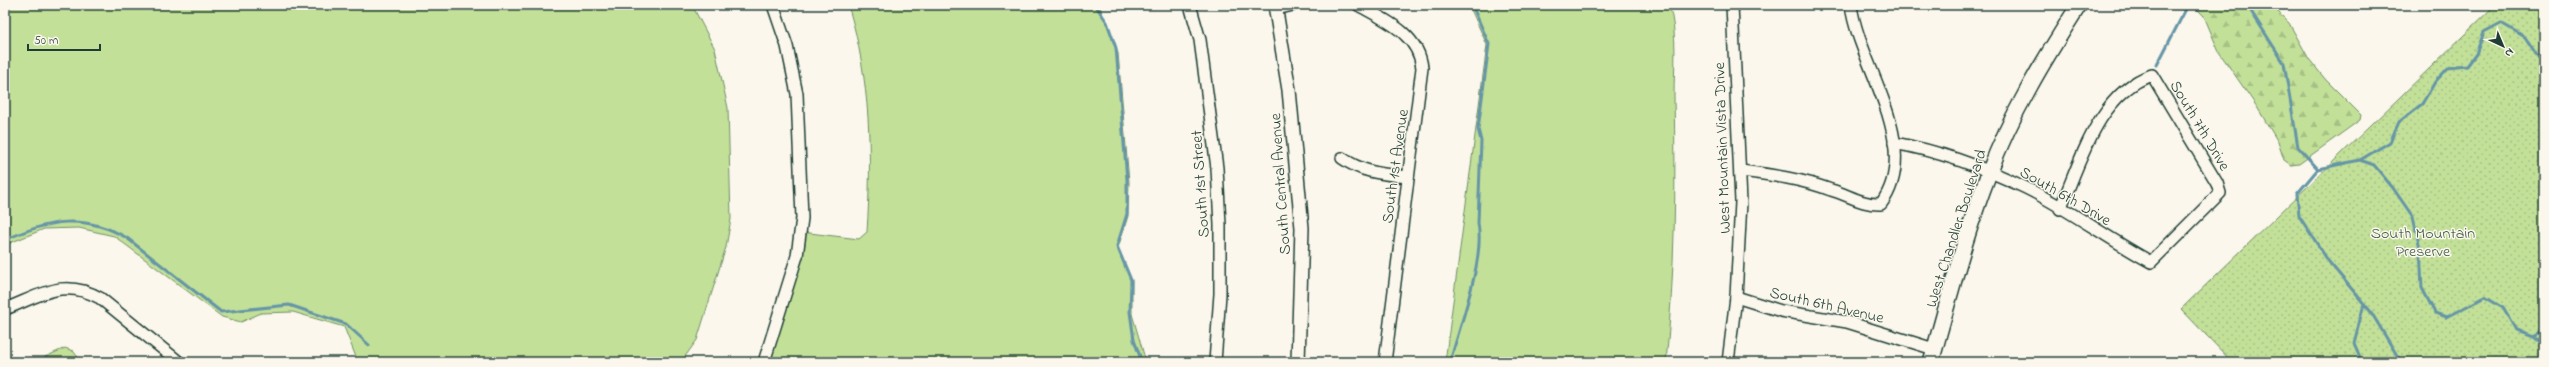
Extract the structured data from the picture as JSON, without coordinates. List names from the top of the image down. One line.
{"streets":{"main road":["West Chandler Boulevard"],"street":["South 7th Drive","West Mountain Vista Drive","South 1st Avenue","South 1st Street","South Central Avenue","South 6th Drive","South 6th Avenue"]},"crossings":[["South 7th Drive","South 6th Drive"],["West Mountain Vista Drive","South 6th Avenue"],["South 6th Drive","West Chandler Boulevard"],["West Chandler Boulevard","South 6th Avenue"]],"parks":["South Mountain Preserve"],"scale_bar":"50 m","north":"bottom right"}
